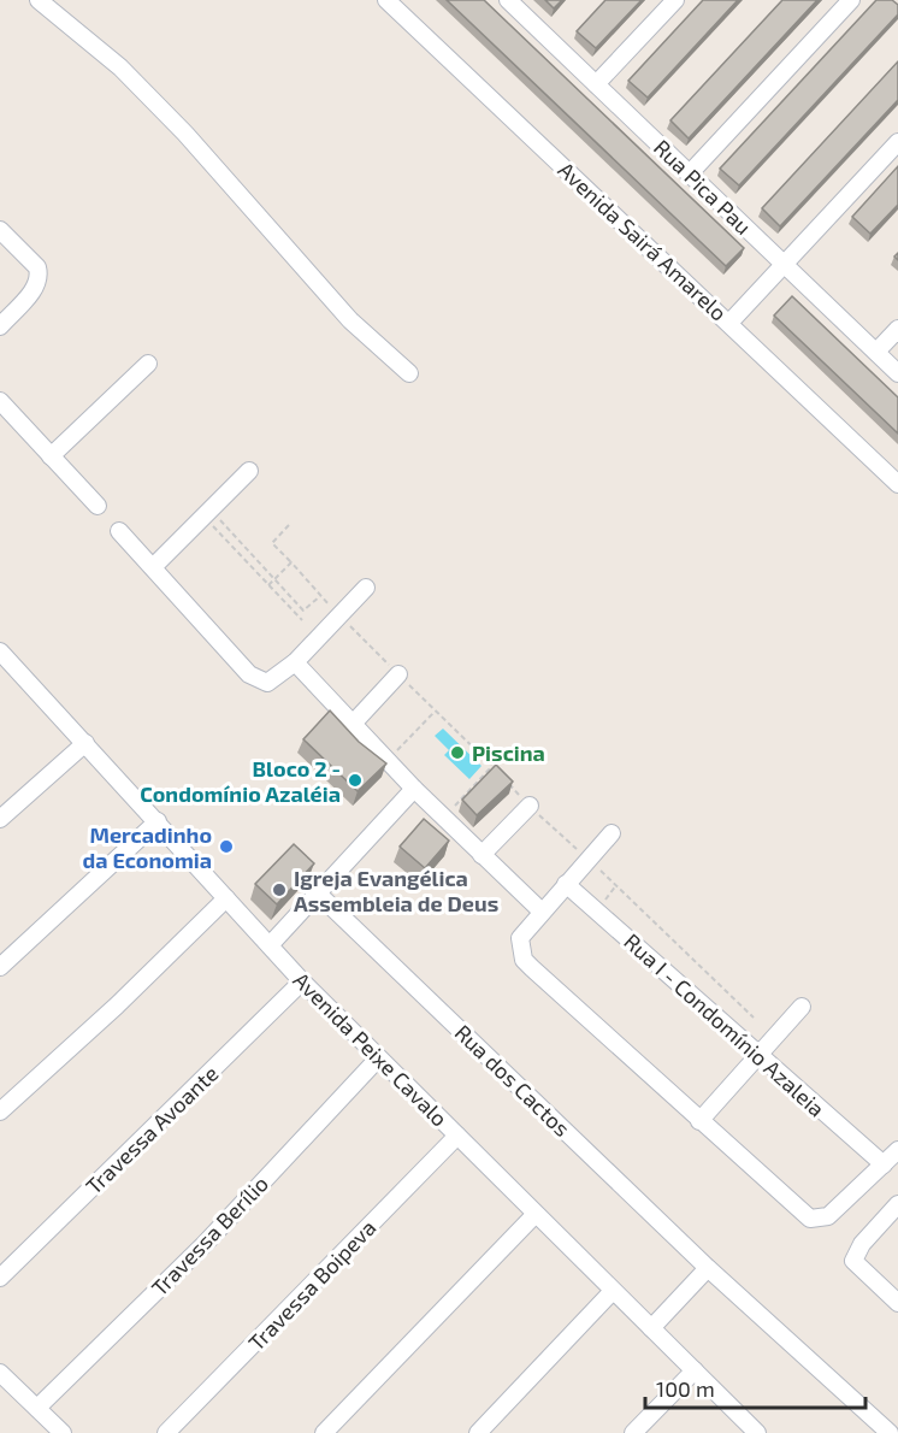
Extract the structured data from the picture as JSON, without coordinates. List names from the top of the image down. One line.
{"streets":{"street":["Rua Pica Pau","Avenida Sairá Amarelo","Rua I - Condomínio Azaleia","Avenida Peixe Cavalo","Rua dos Cactos","Travessa Avoante","Travessa Berílio","Travessa Boipeva"]},"crossings":[["Avenida Peixe Cavalo","Travessa Avoante"],["Avenida Peixe Cavalo","Travessa Berílio"],["Avenida Peixe Cavalo","Travessa Boipeva"]],"places":["Piscina","Bloco 2 - Condomínio Azaléia","Mercadinho da Economia","Igreja Evangélica Assembleia de Deus"],"scale_bar":"100 m"}
